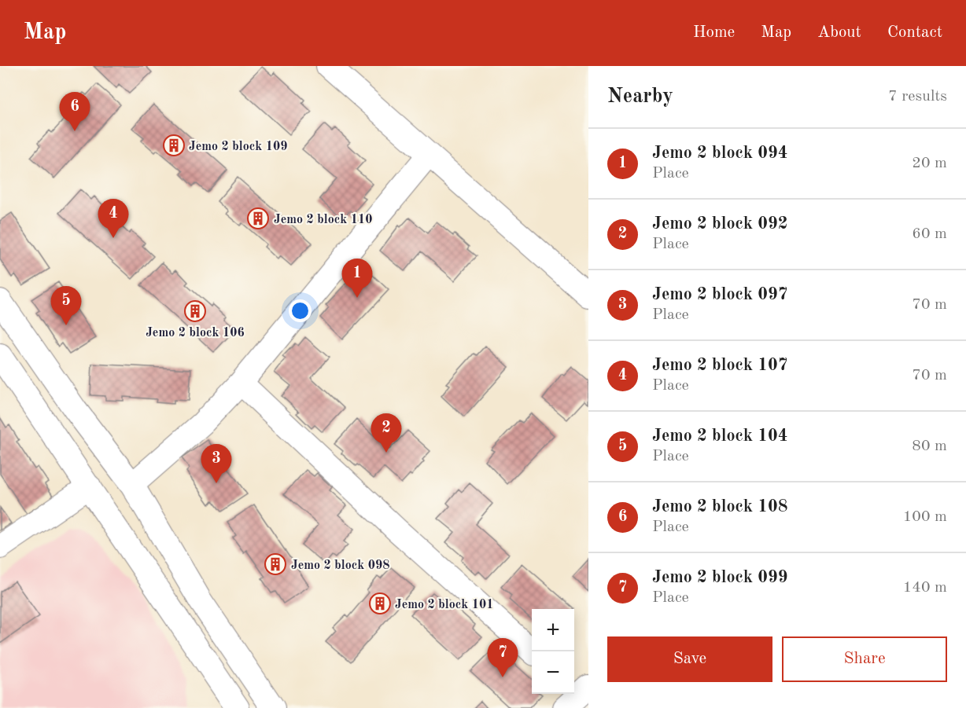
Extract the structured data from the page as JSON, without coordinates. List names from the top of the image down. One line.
{"places":{"building":["Jemo 2 block 109","Jemo 2 block 110","Jemo 2 block 106","Jemo 2 block 098","Jemo 2 block 101"]},"page":{"header":"Map","nav":["Home","Map","About","Contact"],"heading":["Nearby","7 results"],"pins":["6","4","1","5","2","3","7"],"list":[{"mark":"1","name":"Jemo 2 block 094","note":"Place","value":"20 m"},{"mark":"2","name":"Jemo 2 block 092","note":"Place","value":"60 m"},{"mark":"3","name":"Jemo 2 block 097","note":"Place","value":"70 m"},{"mark":"4","name":"Jemo 2 block 107","note":"Place","value":"70 m"},{"mark":"5","name":"Jemo 2 block 104","note":"Place","value":"80 m"},{"mark":"6","name":"Jemo 2 block 108","note":"Place","value":"100 m"},{"mark":"7","name":"Jemo 2 block 099","note":"Place","value":"140 m"}],"map_buttons":["+","−"],"buttons":["Save","Share"]}}
